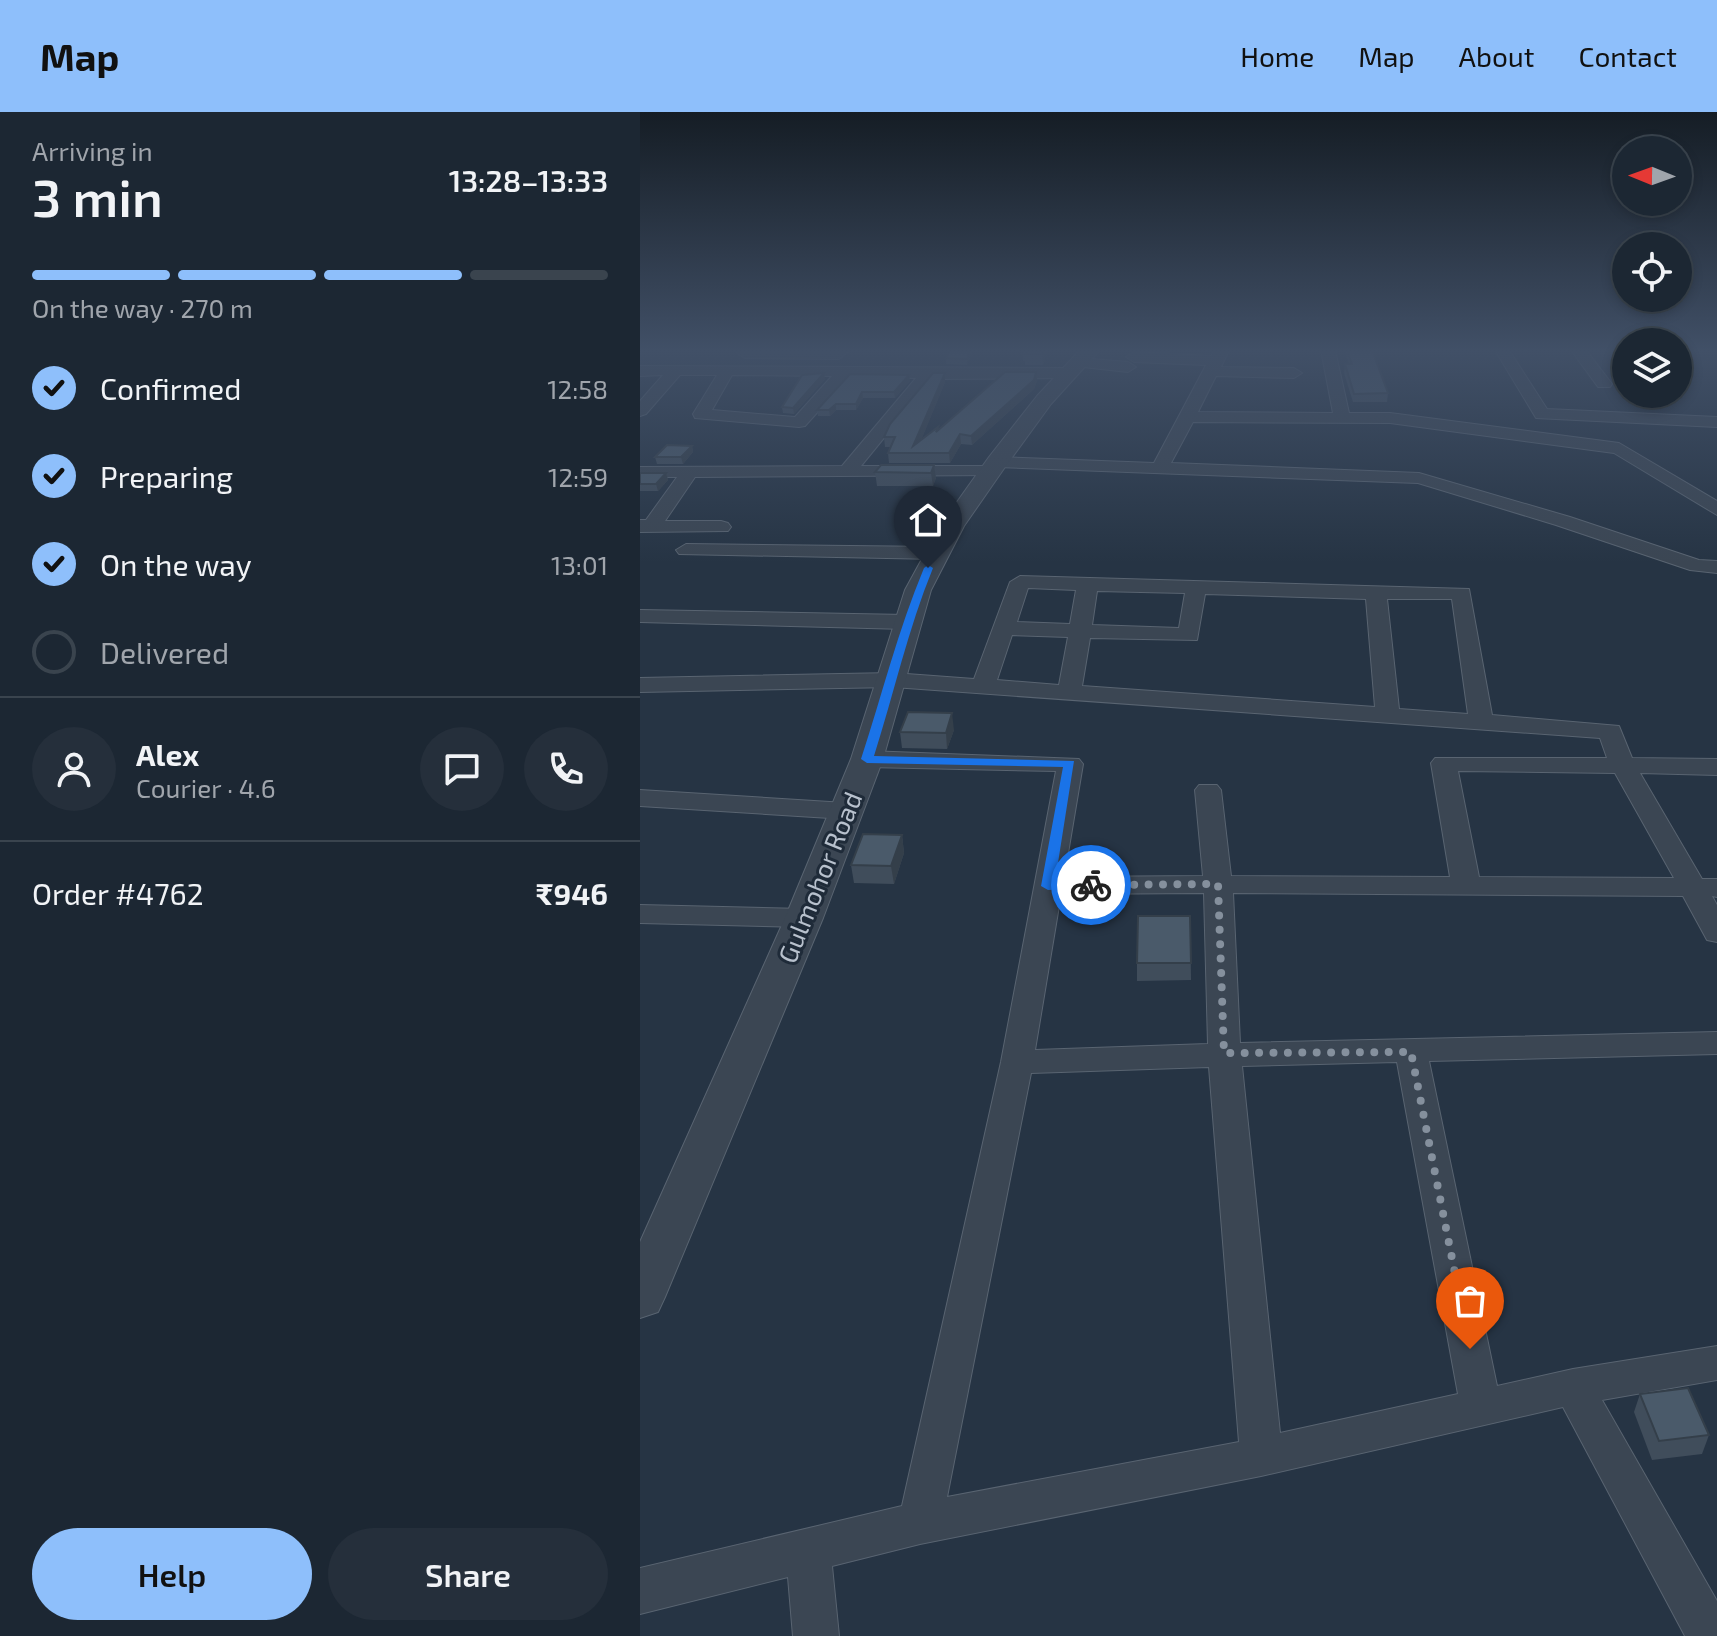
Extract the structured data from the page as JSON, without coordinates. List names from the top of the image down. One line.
{"streets":{"street":["Gulmohor Road"]},"north":"left","page":{"header":"Map","nav":["Home","Map","About","Contact"],"heading":["3 min","Arriving in","13:28–13:33"],"panel":["Alex","Courier · 4.6","Order #4762","₹946"],"bar":"On the way · 270 m","list":[["Confirmed","12:58"],["Preparing","12:59"],["On the way","13:01"],"Delivered"],"buttons":["Help","Share"]}}
